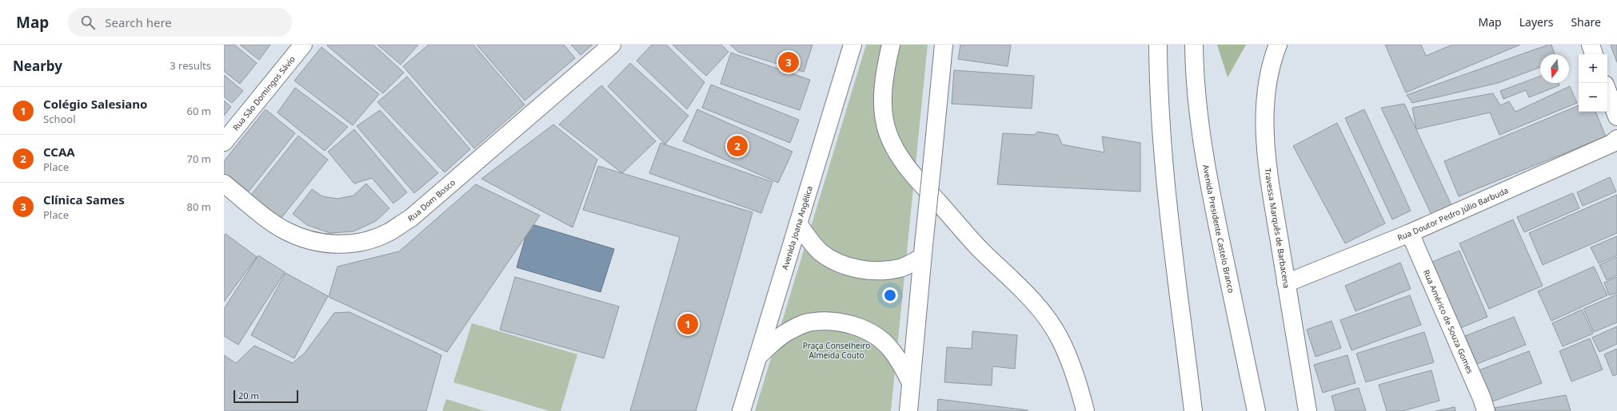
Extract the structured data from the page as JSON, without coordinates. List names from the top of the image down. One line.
{"streets":{"main road":["Rua São Domingos Sávio","Rua Dom Bosco","Rua Doutor Pedro Júlio Barbuda","Travessa Marquês de Barbacena","Avenida Joana Angélica","Avenida Presidente Castelo Branco","Rua Américo de Souza Gomes"]},"crossings":[["Rua Doutor Pedro Júlio Barbuda","Travessa Marquês de Barbacena"],["Rua Doutor Pedro Júlio Barbuda","Rua Américo de Souza Gomes"]],"parks":["Praça Conselheiro Almeida Couto"],"scale_bar":"20 m","north":"bottom","page":{"header":"Map","search":"Search here","nav":["Map","Layers","Share"],"heading":["Nearby","3 results"],"pins":["3","2","1"],"map_buttons":["+","−"],"list":[{"mark":"1","name":"Colégio Salesiano","note":"School","value":"60 m"},{"mark":"2","name":"CCAA","note":"Place","value":"70 m"},{"mark":"3","name":"Clínica Sames","note":"Place","value":"80 m"}],"scale":"20 m"}}
